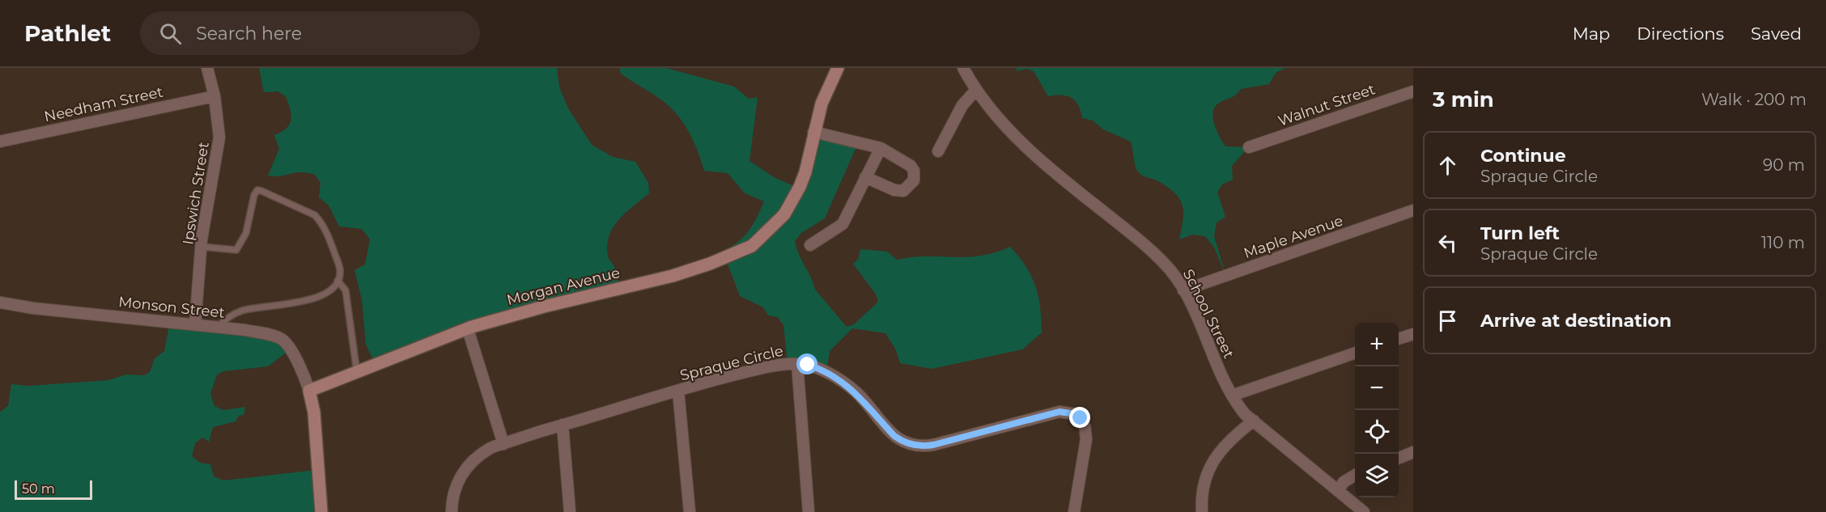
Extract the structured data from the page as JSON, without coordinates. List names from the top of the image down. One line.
{"streets":{"street":["Needham Street","Walnut Street","Ipswich Street","Maple Avenue","Morgan Avenue","Monson Street","School Street","Spraque Circle"]},"crossings":[["Needham Street","Ipswich Street"],["Ipswich Street","Monson Street"],["Maple Avenue","School Street"],["Morgan Avenue","Monson Street"]],"scale_bar":"50 m","page":{"header":"Pathlet","search":"Search here","nav":["Map","Directions","Saved"],"heading":["3 min","Walk · 200 m"],"list":[["Continue","Spraque Circle","90 m"],["Turn left","Spraque Circle","110 m"],"Arrive at destination"],"map_buttons":["+","−"],"scale":"50 m"}}
